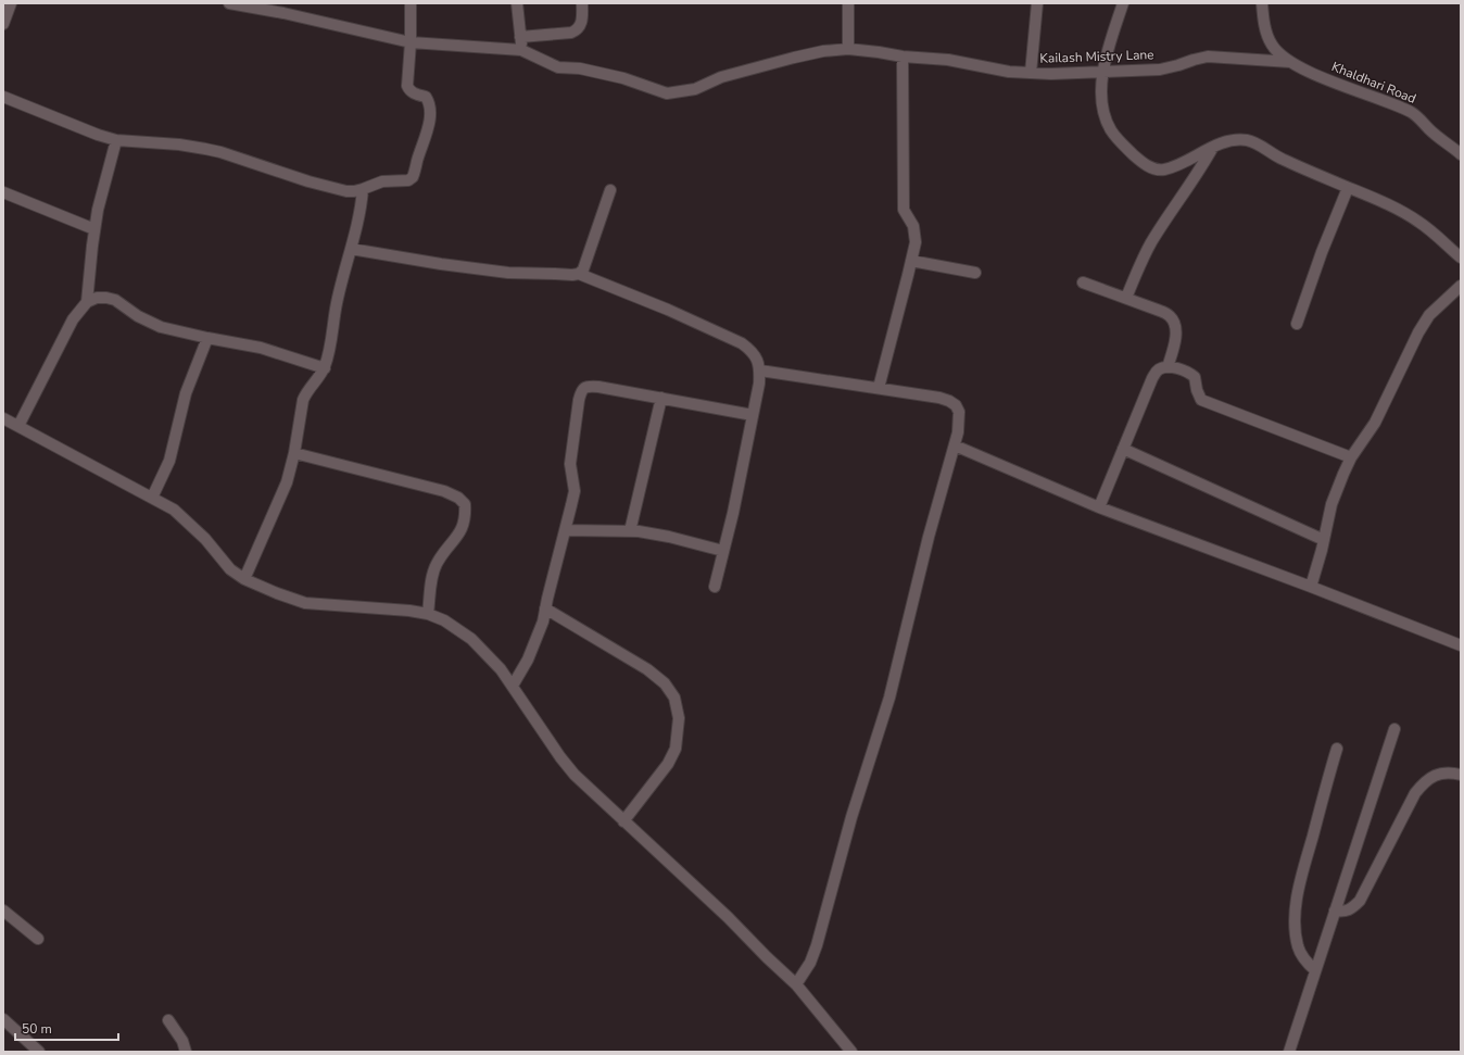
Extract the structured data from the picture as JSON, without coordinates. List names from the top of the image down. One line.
{"streets":{"street":["Kailash Mistry Lane","Khaldhari Road"]},"crossings":[["Kailash Mistry Lane","Khaldhari Road"]],"scale_bar":"50 m"}
